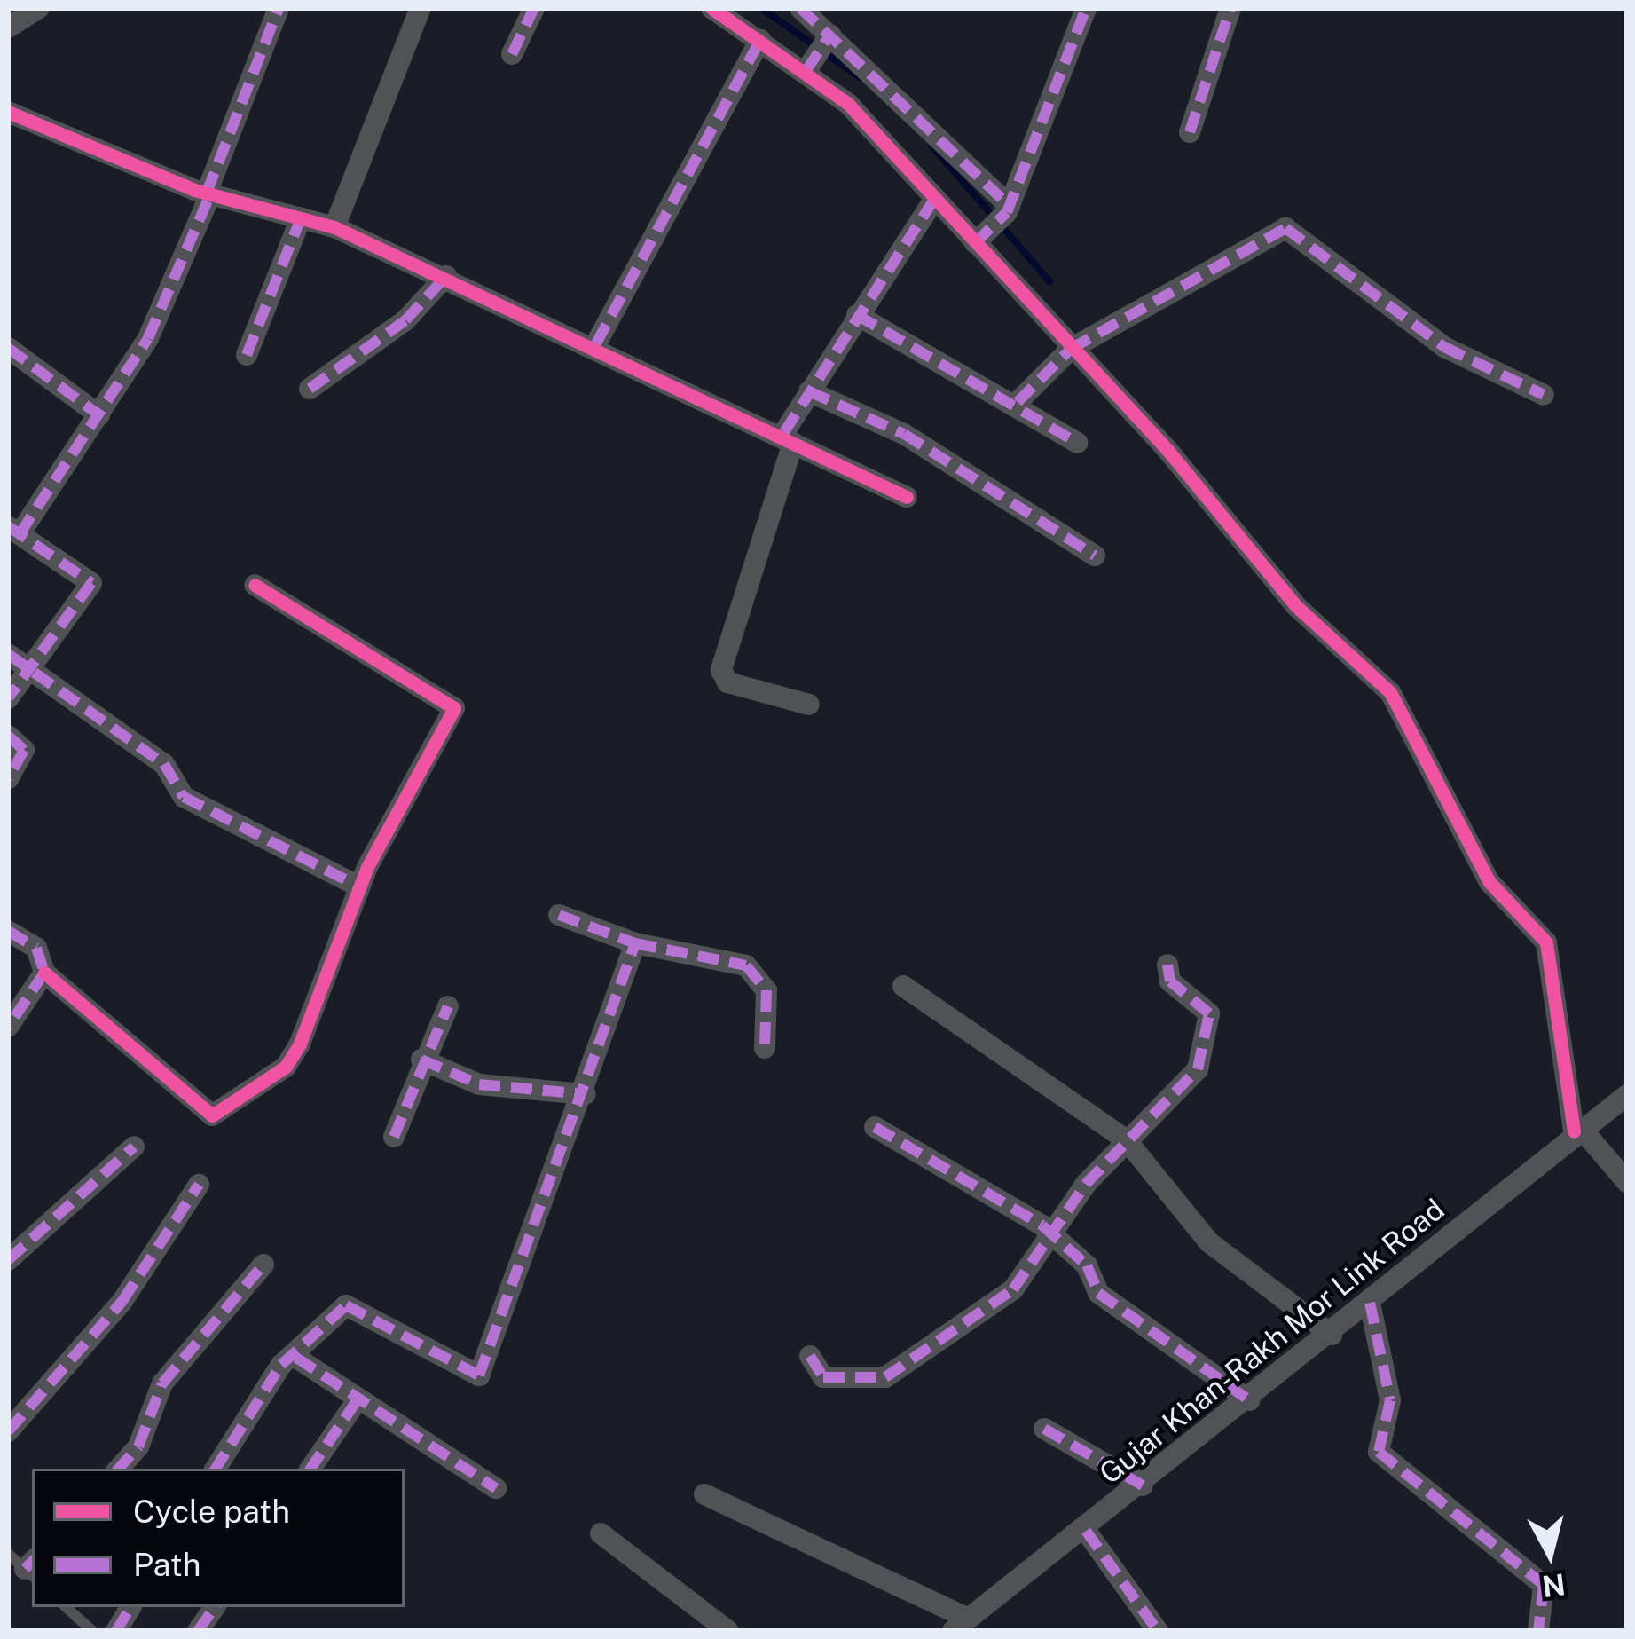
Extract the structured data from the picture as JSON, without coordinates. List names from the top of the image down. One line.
{"streets":{"street":["Gujar Khan-Rakh Mor Link Road"]},"legend":["Cycle path","Path"],"north":"bottom"}
